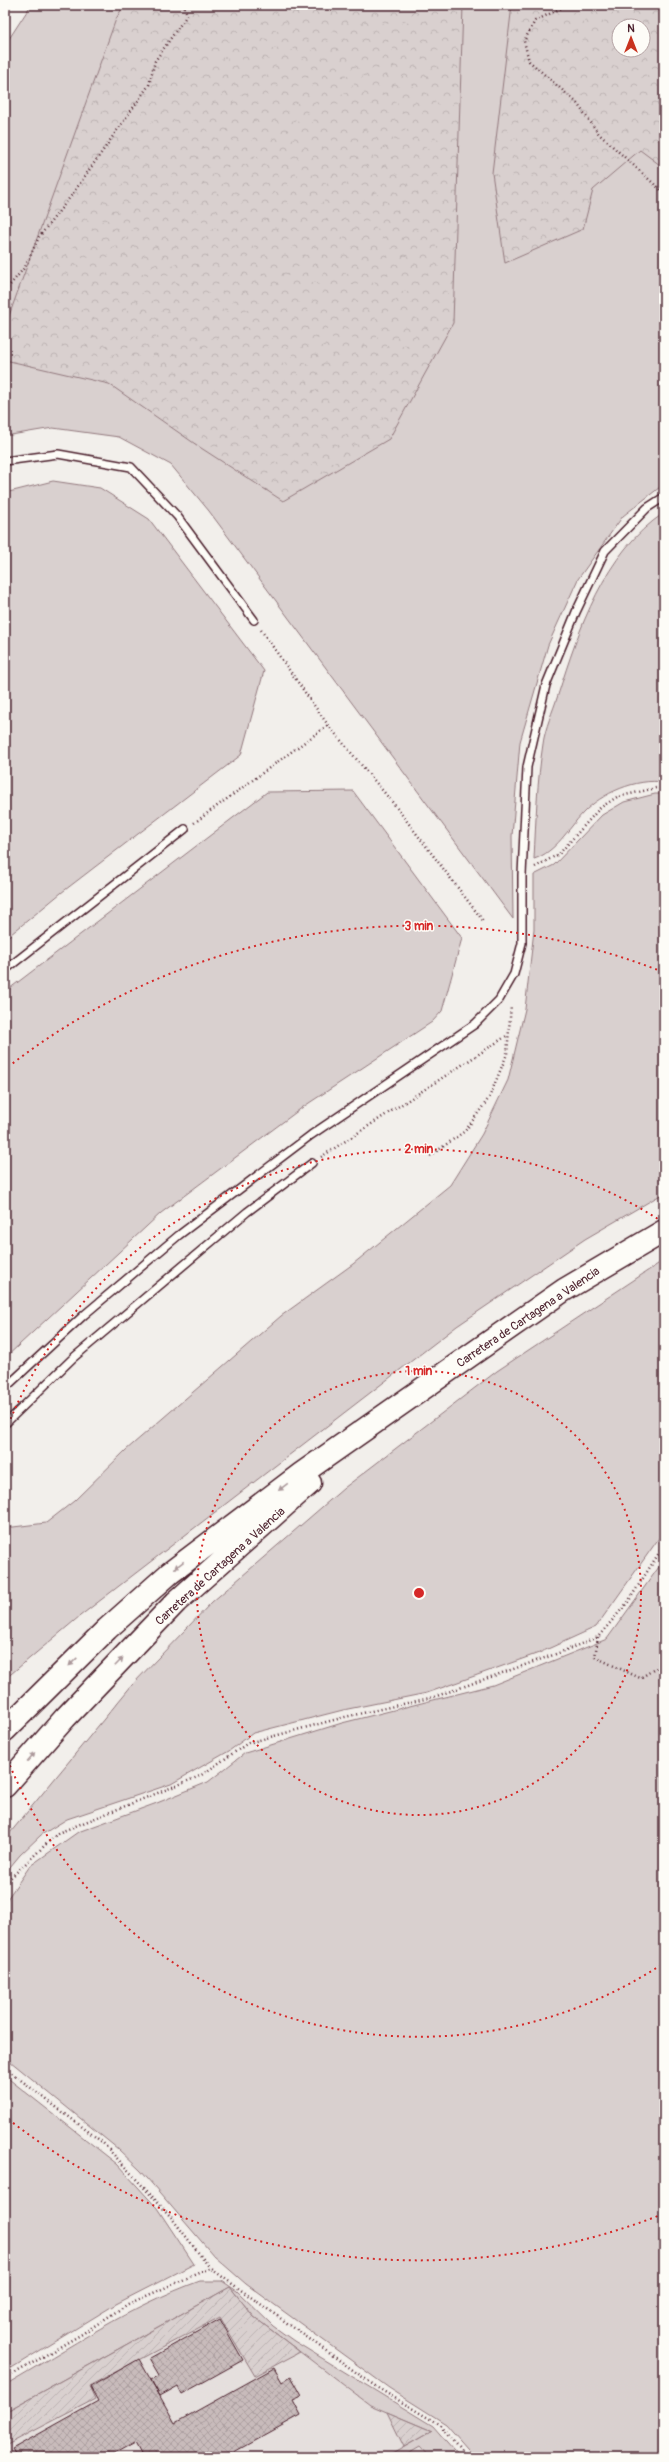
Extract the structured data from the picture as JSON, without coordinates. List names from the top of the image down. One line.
{"streets":{"highway":["Carretera de Cartagena a Valencia"]},"north":"top","rings":["3 min","2 min","1 min"]}
